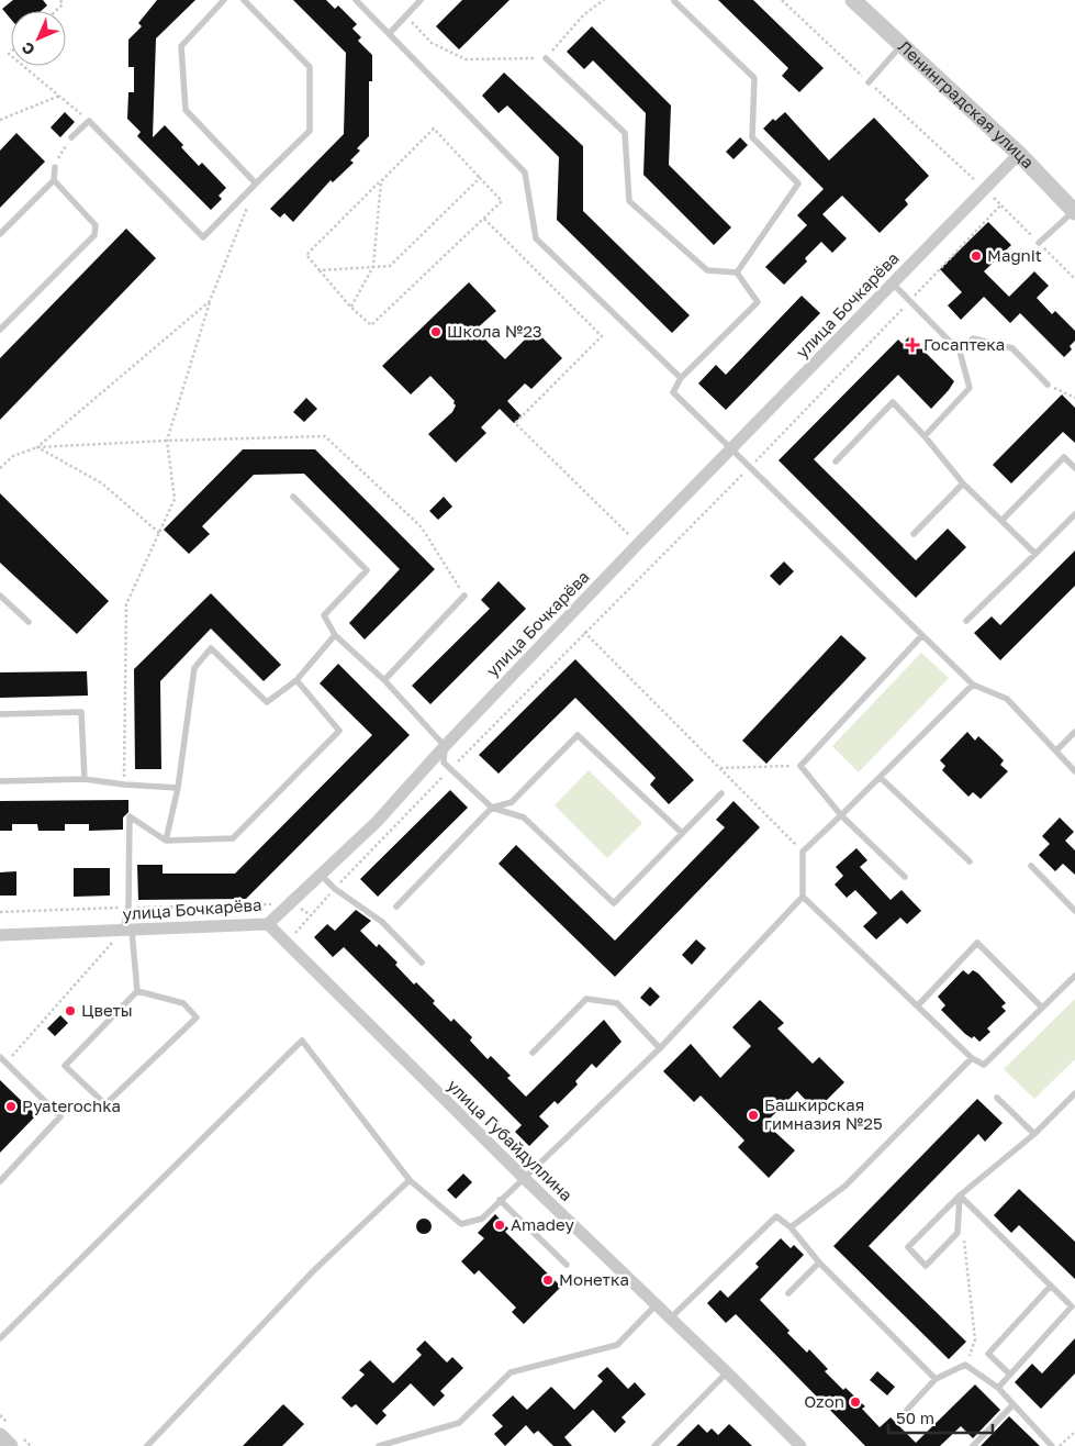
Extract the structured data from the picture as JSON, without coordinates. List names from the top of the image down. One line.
{"streets":{"street":["Ленинградская улица","улица Бочкарёва","улица Губайдуллина"]},"crossings":[["Ленинградская улица","улица Бочкарёва"],["улица Бочкарёва","улица Губайдуллина"]],"places":{"other":["Magnit","Школа №23","Цветы","Pyaterochka","Башкирская гимназия №25","Amadey","Монетка","Ozon"],"health":["Госаптека"]},"scale_bar":"50 m","north":"bottom left"}
